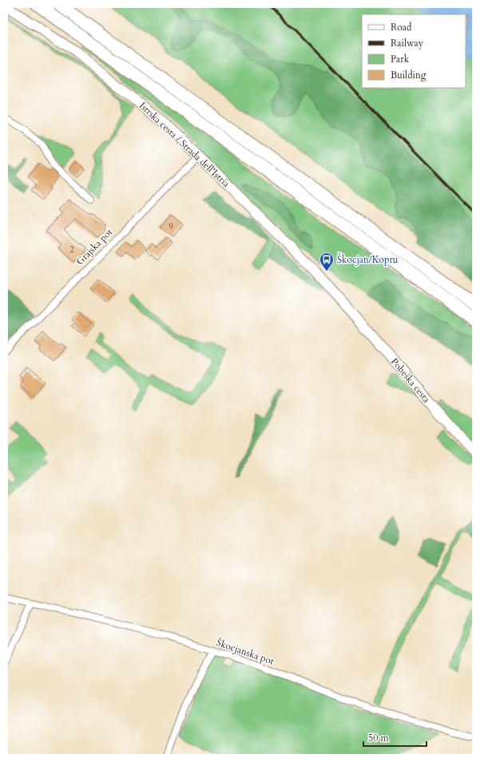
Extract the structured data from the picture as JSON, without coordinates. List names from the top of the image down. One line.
{"streets":{"street":["Istrska cesta / Strada dell'Istria","Grajska pot","Pobeška cesta","Škocjanska pot"]},"crossings":[["Istrska cesta / Strada dell'Istria","Grajska pot"],["Istrska cesta / Strada dell'Istria","Pobeška cesta"]],"places":{"bus stop":["Škocjan/Kopru"]},"house_numbers":["9","2"],"legend":["Road","Railway","Park","Building"],"scale_bar":"50 m"}
